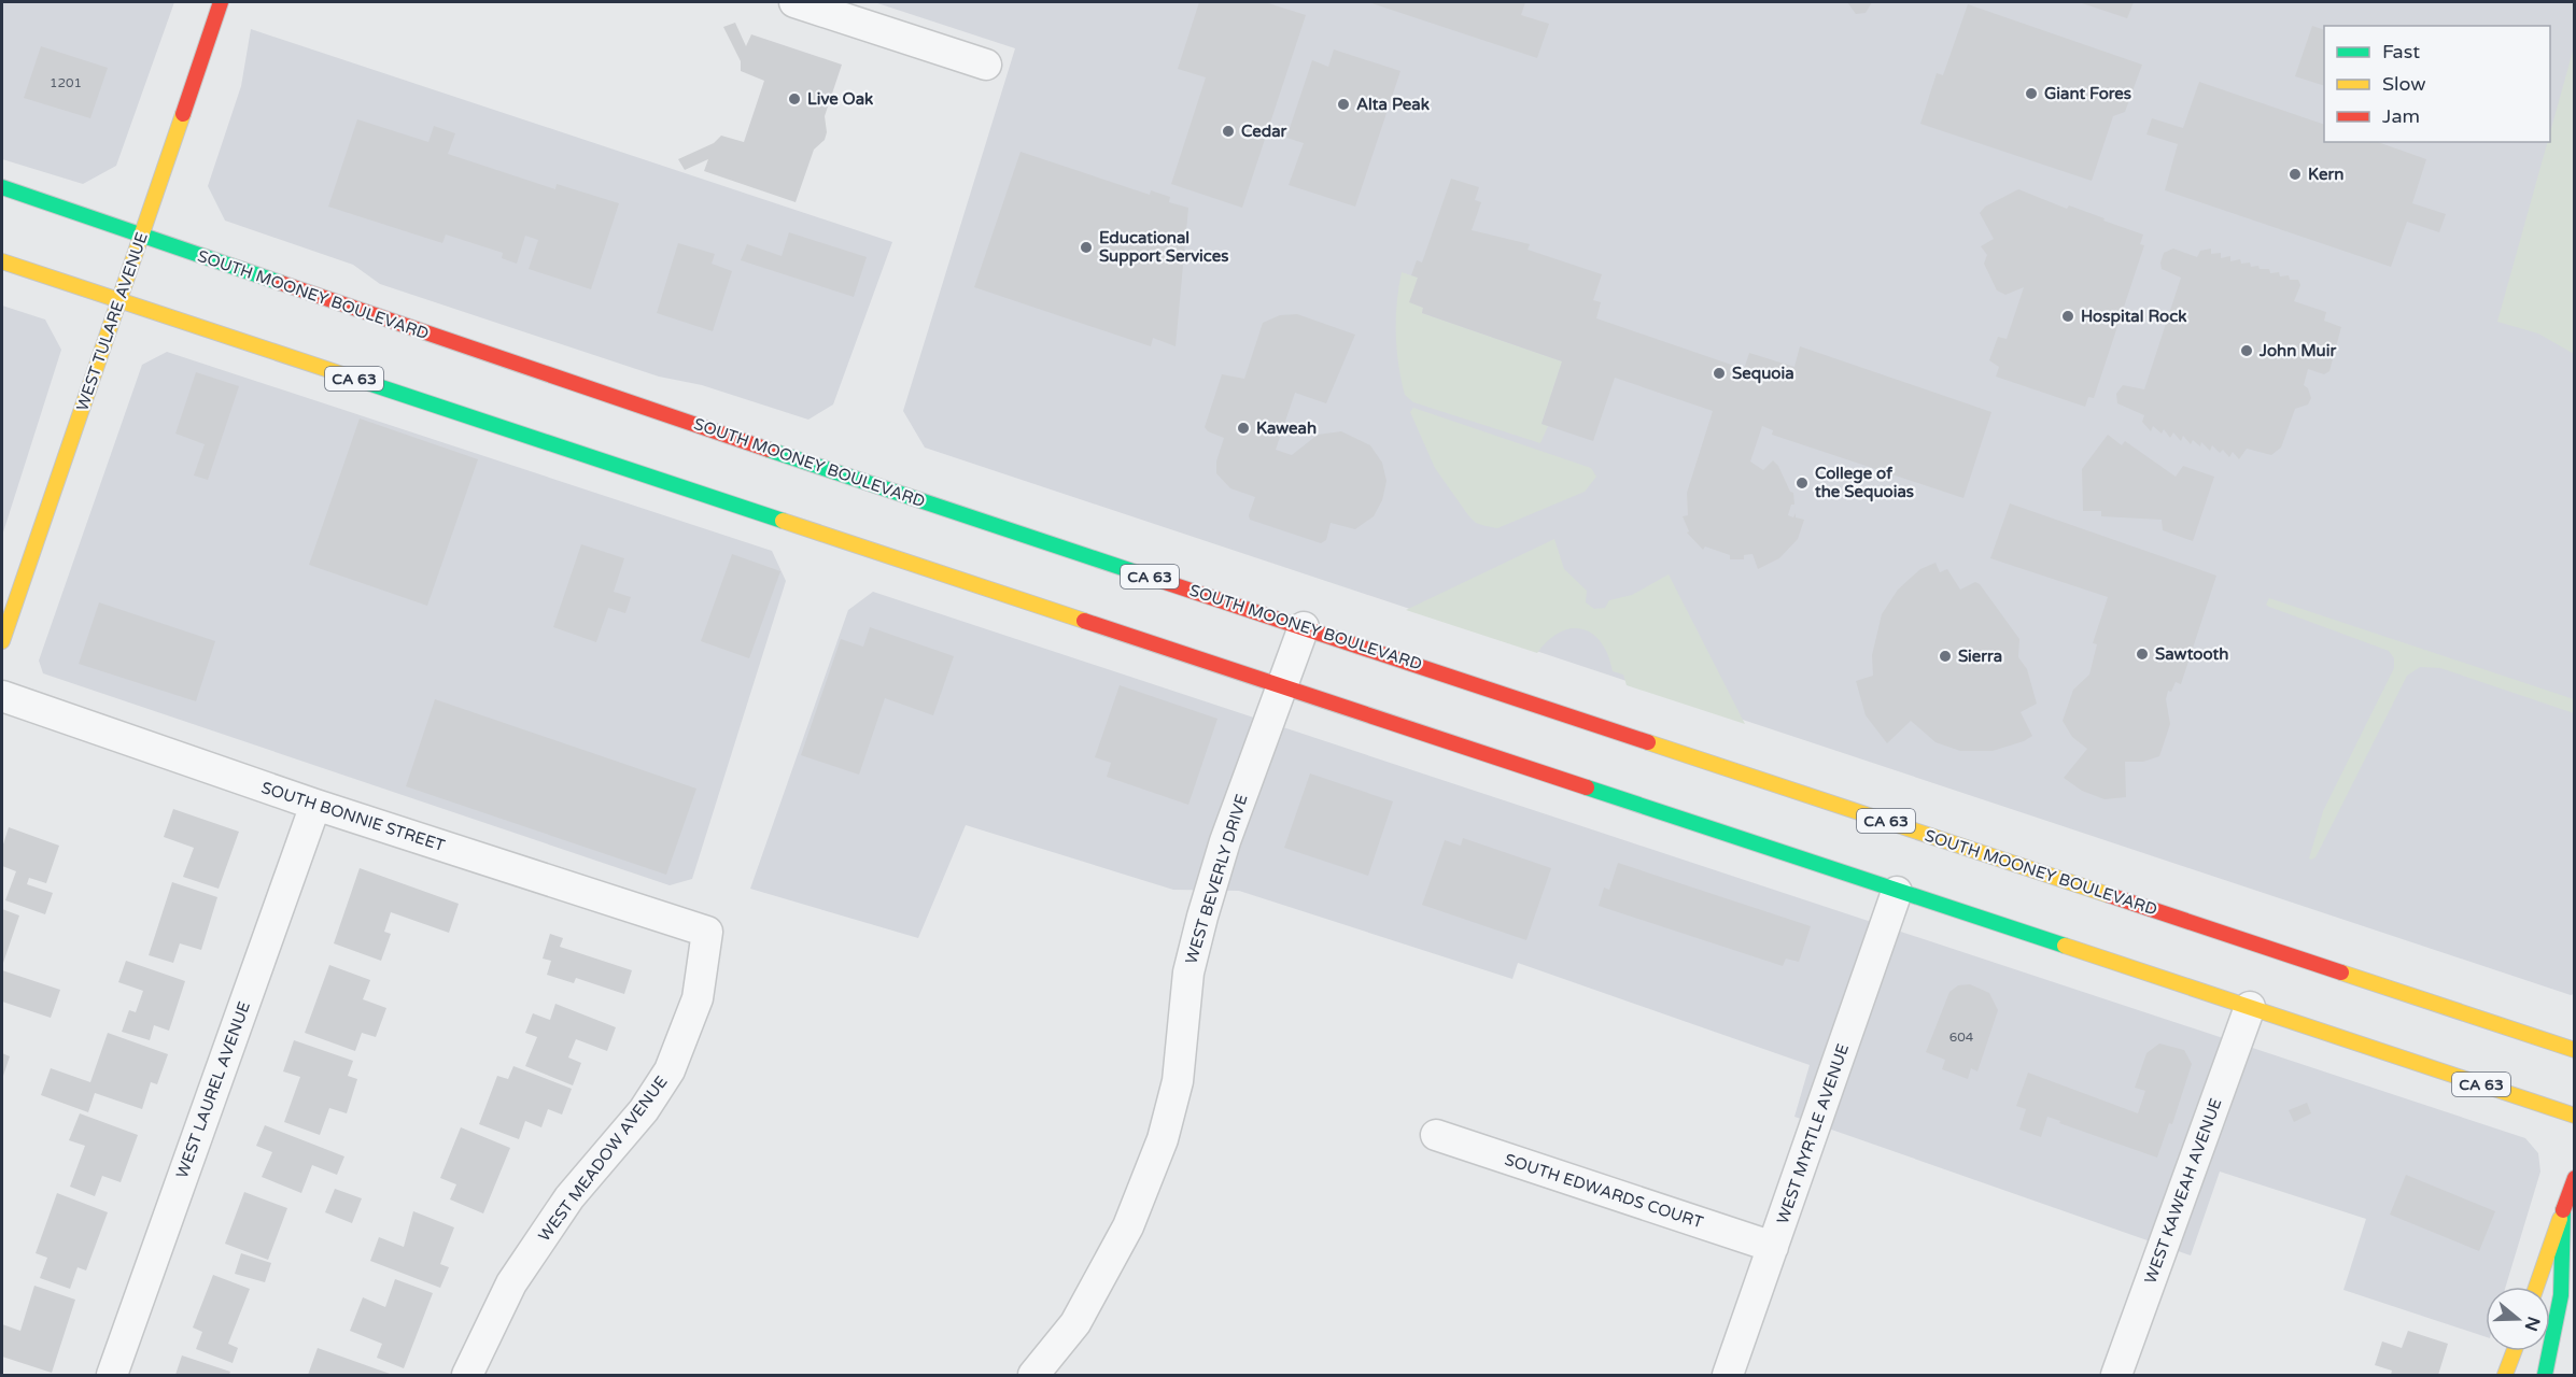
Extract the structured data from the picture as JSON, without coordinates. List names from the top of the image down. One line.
{"streets":{"main road":["SOUTH MOONEY BOULEVARD","WEST TULARE AVENUE","CA 63"],"street":["SOUTH BONNIE STREET","WEST BEVERLY DRIVE","WEST LAUREL AVENUE","WEST MYRTLE AVENUE","WEST MEADOW AVENUE","SOUTH EDWARDS COURT","WEST KAWEAH AVENUE"]},"crossings":[["SOUTH MOONEY BOULEVARD","WEST TULARE AVENUE"],["SOUTH MOONEY BOULEVARD","WEST BEVERLY DRIVE"],["WEST TULARE AVENUE","CA 63"],["CA 63","WEST BEVERLY DRIVE"],["CA 63","WEST MYRTLE AVENUE"],["CA 63","WEST KAWEAH AVENUE"],["SOUTH BONNIE STREET","WEST LAUREL AVENUE"],["SOUTH BONNIE STREET","WEST MEADOW AVENUE"],["WEST MYRTLE AVENUE","SOUTH EDWARDS COURT"]],"places":["Giant Fores","Live Oak","Alta Peak","Cedar","Kern","Educational Support Services","Hospital Rock","John Muir","Sequoia","Kaweah","College of the Sequoias","Sawtooth","Sierra"],"house_numbers":["1201","604"],"legend":["Fast","Slow","Jam"],"north":"right"}
